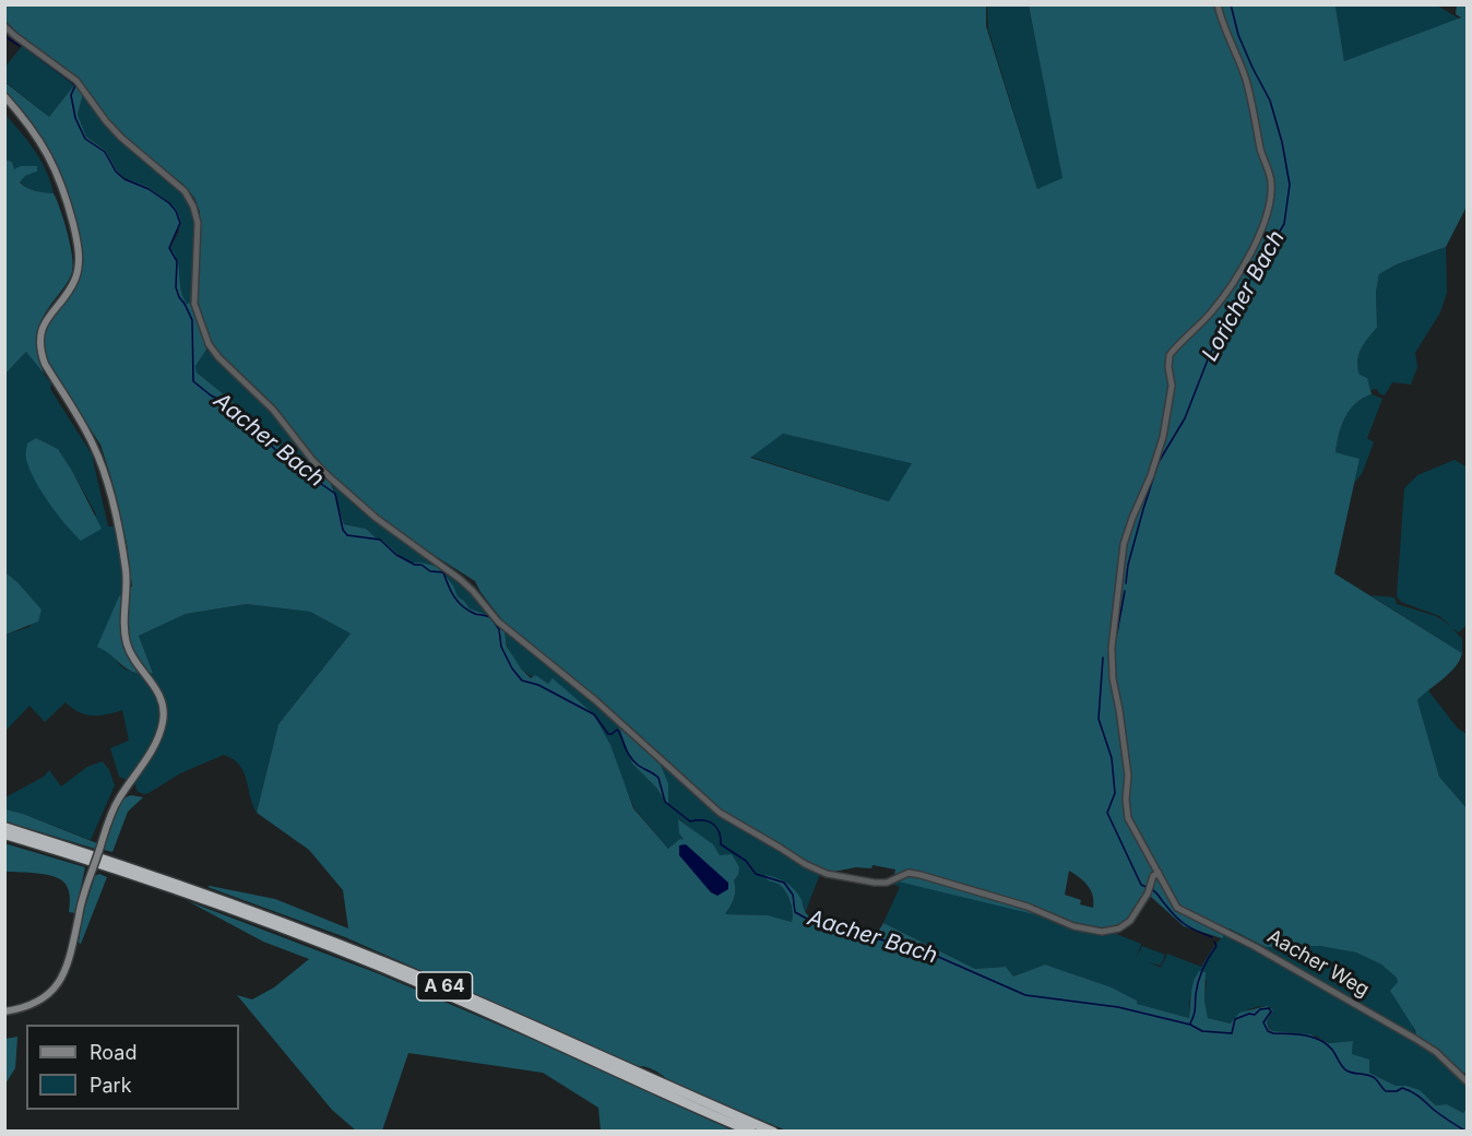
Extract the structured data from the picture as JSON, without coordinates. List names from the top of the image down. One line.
{"streets":{"highway":["A 64"],"street":["Aacher Weg"]},"water":["Loricher Bach","Aacher Bach"],"legend":["Road","Park"]}
